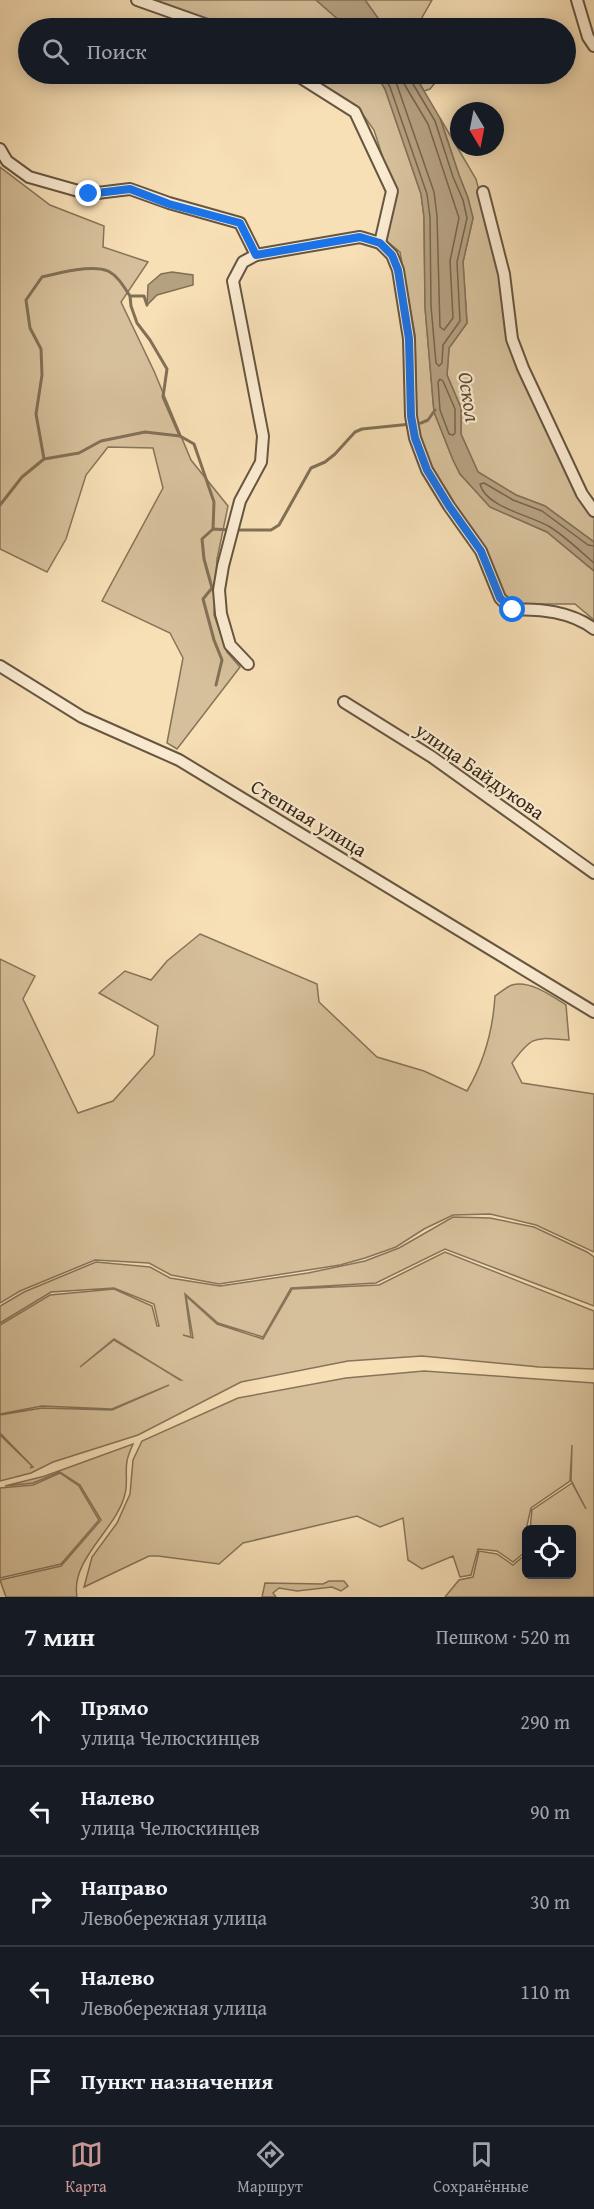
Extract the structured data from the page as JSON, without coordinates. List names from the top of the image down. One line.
{"streets":{"street":["улица Байдукова","Степная улица"]},"water":["Оскол"],"north":"bottom","page":{"search":"Поиск","heading":["7 мин","Пешком · 520 m"],"list":[["Прямо","улица Челюскинцев","290 m"],["Налево","улица Челюскинцев","90 m"],["Направо","Левобережная улица","30 m"],["Налево","Левобережная улица","110 m"],"Пункт назначения"],"nav":["Карта","Маршрут","Сохранённые"]}}
